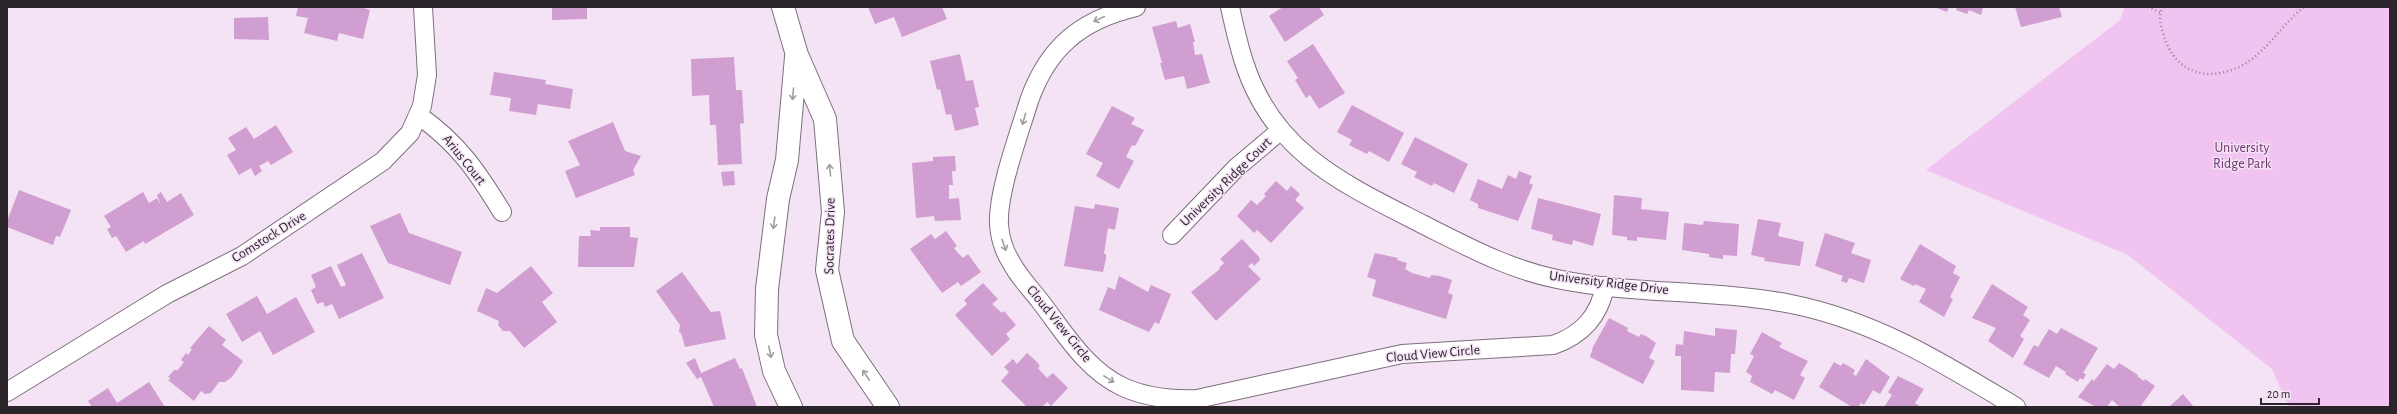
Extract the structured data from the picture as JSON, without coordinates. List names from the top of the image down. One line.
{"streets":{"street":["Arius Court","University Ridge Court","Socrates Drive","Comstock Drive","University Ridge Drive","Cloud View Circle"]},"crossings":[["Arius Court","Comstock Drive"],["University Ridge Court","University Ridge Drive"],["University Ridge Drive","Cloud View Circle"]],"parks":["University Ridge Park"],"scale_bar":"20 m"}
